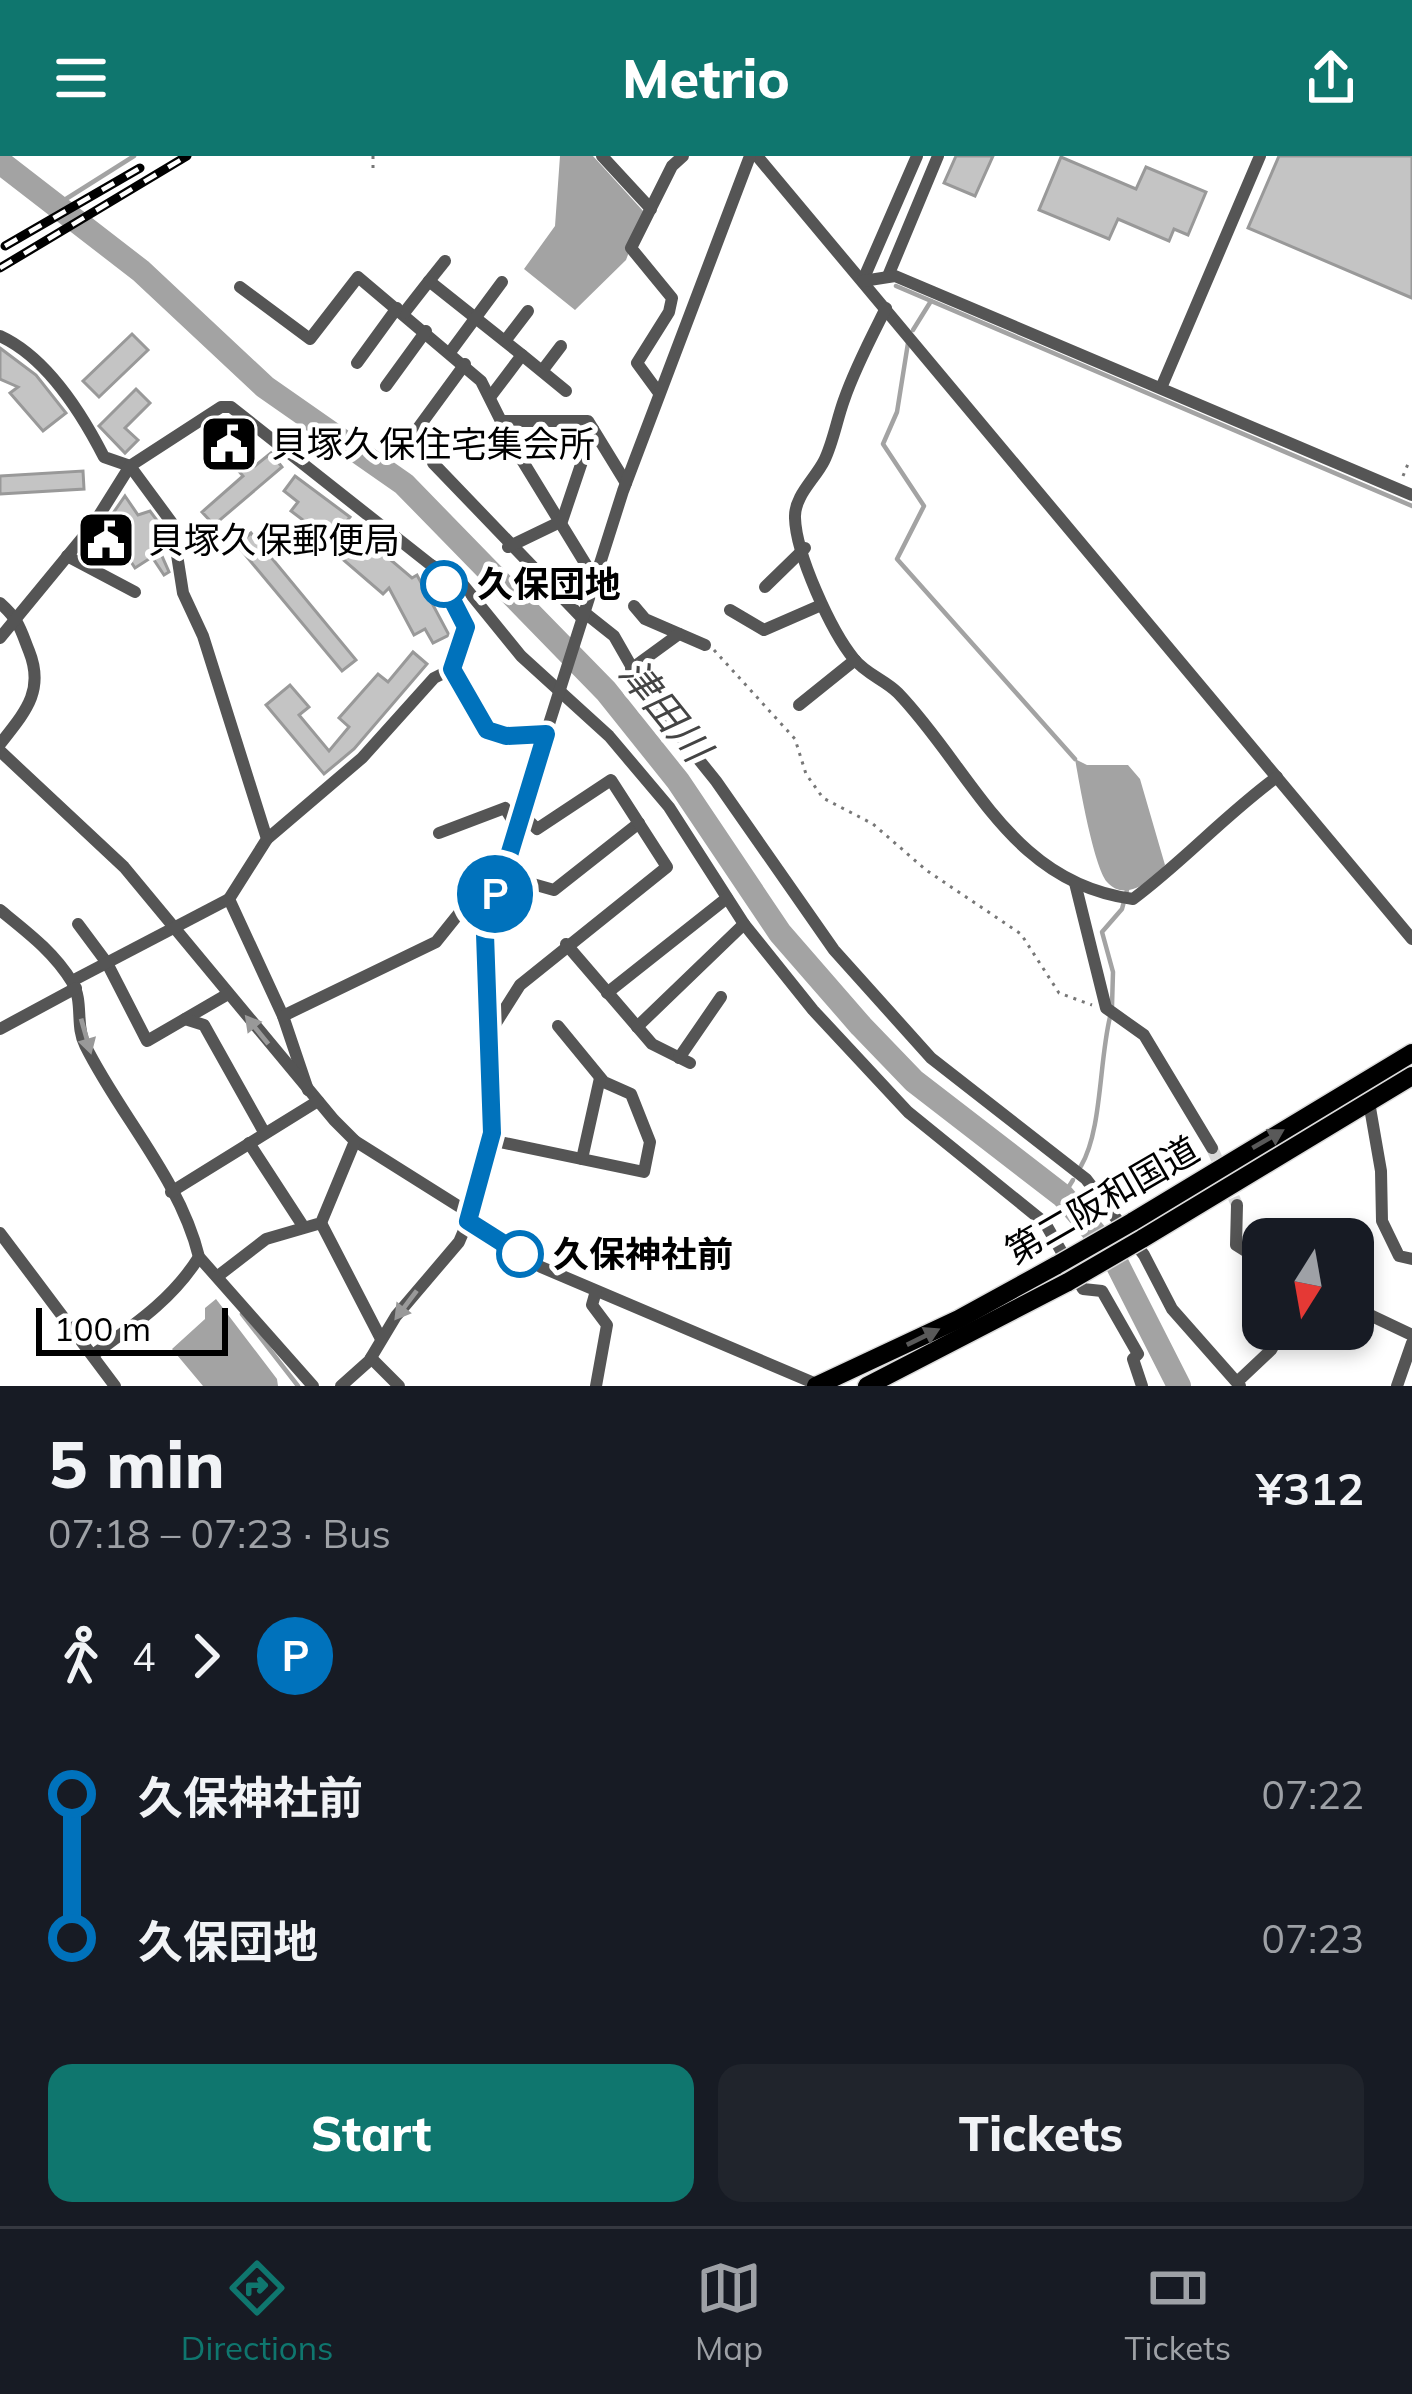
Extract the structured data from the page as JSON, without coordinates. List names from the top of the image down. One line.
{"streets":{"highway":["第二阪和国道"]},"water":["津田川"],"places":{"public building":["貝塚久保住宅集会所","貝塚久保郵便局"],"other":["久保団地","久保神社前"]},"lines":["bus line P"],"scale_bar":"100 m","north":"bottom","page":{"header":"Metrio","on_map":"P","scale":"100 m","heading":["5 min","07:18 – 07:23 · Bus","¥312"],"legs":["4","P"],"list":[{"name":"久保神社前","value":"07:22"},{"name":"久保団地","value":"07:23"}],"buttons":["Start","Tickets"],"tabs":["Directions","Map","Tickets"]}}
